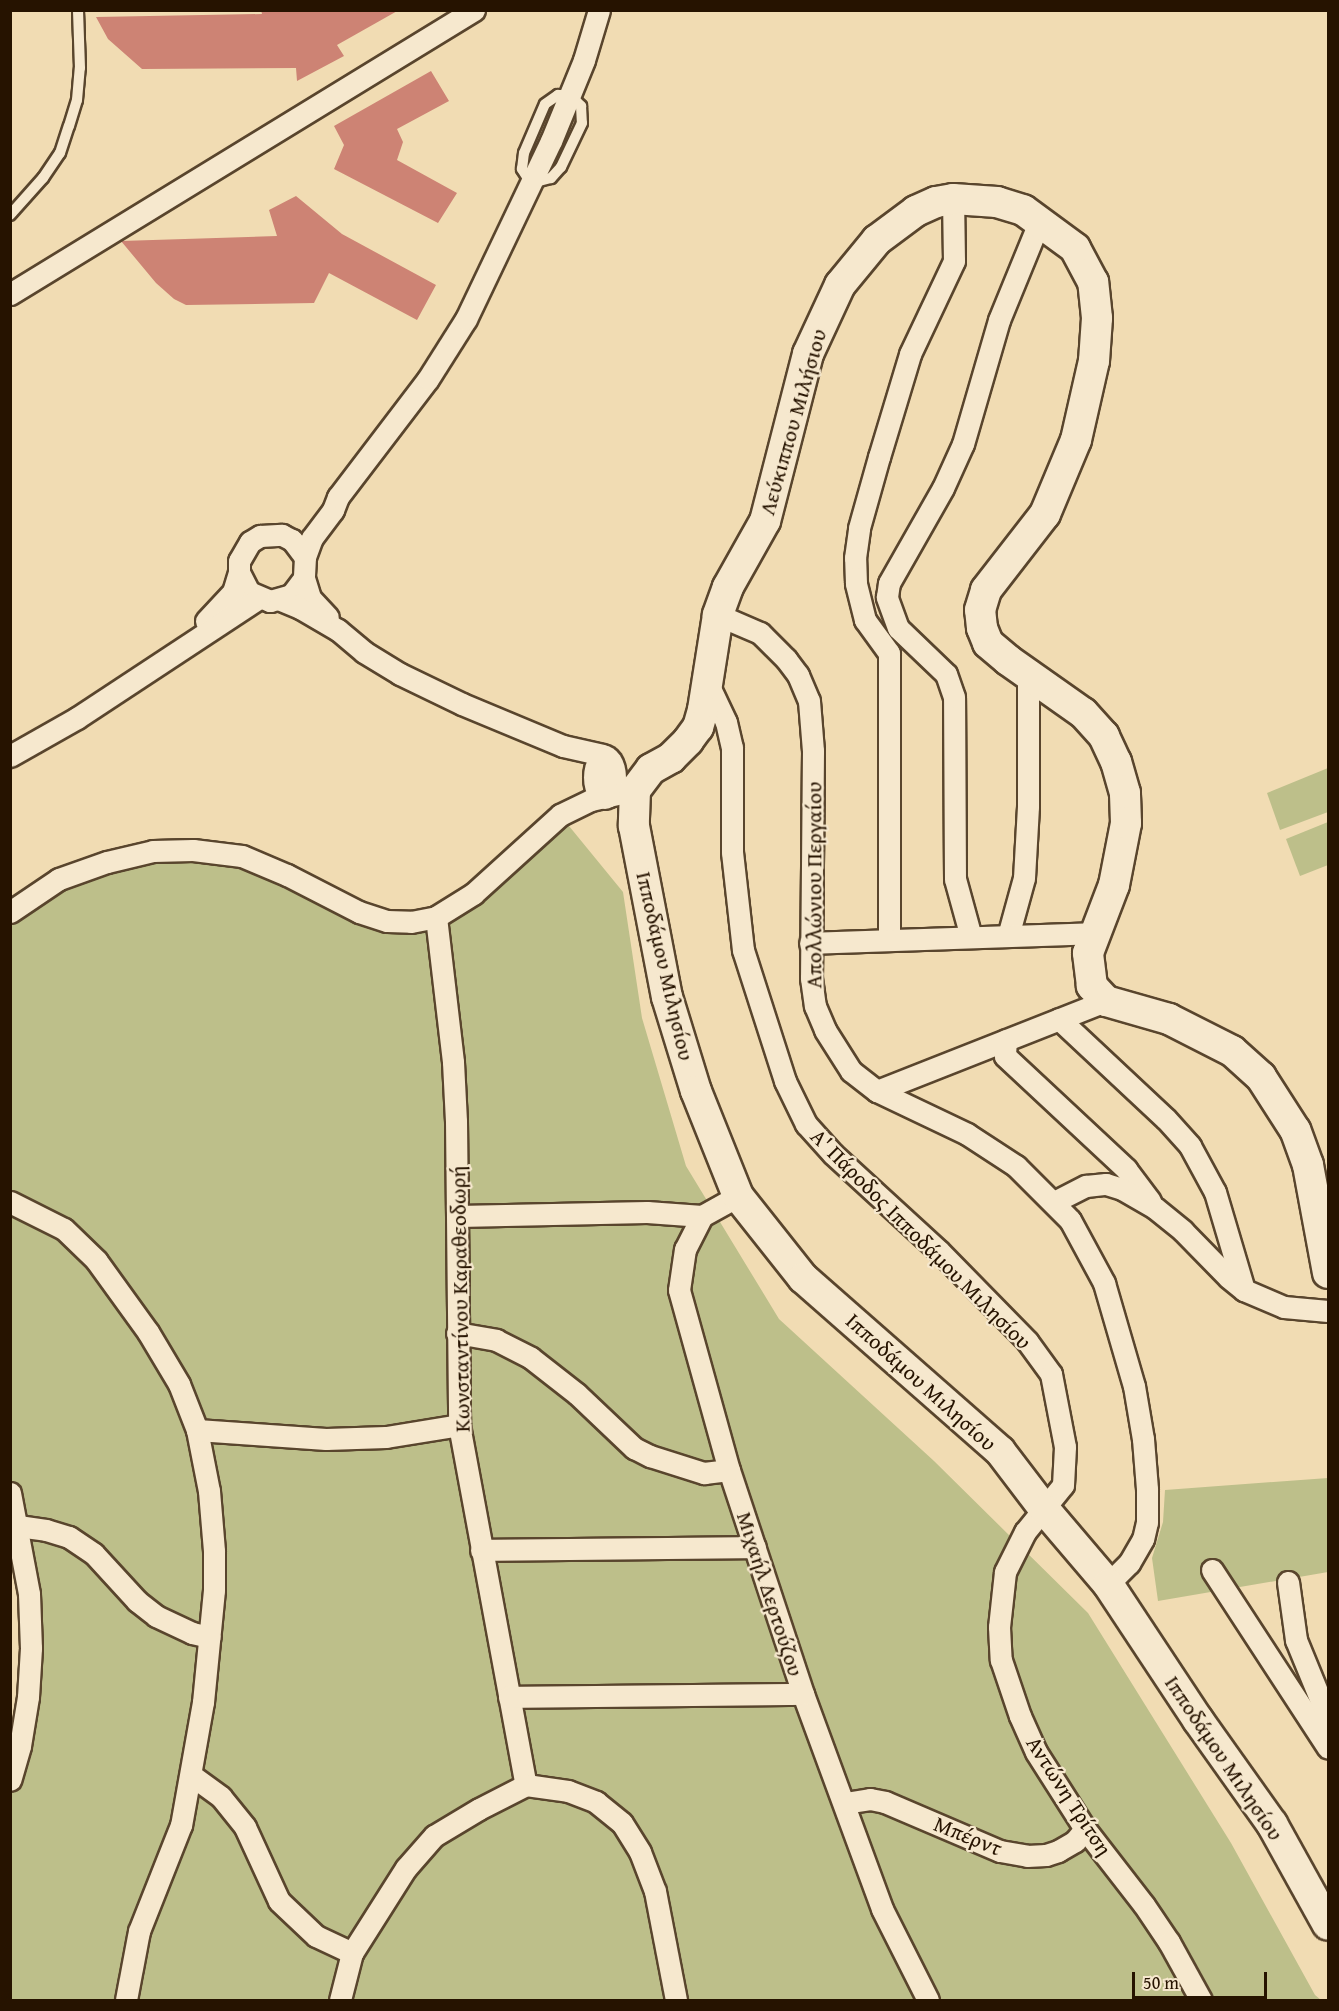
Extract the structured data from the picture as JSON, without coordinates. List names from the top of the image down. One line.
{"streets":{"street":["Λεύκιππου Μιλήσιου","Απολλώνιου Περγαίου","Ιπποδάμου Μιλησίου","Α' Πάροδος Ιπποδάμου Μιλησίου","Κωνσταντίνου Καραθεοδωρή","Μιχαήλ Δερτούζου","Αντώνη Τρίτση","Μπέρντ"]},"crossings":[["Λεύκιππου Μιλήσιου","Απολλώνιου Περγαίου"],["Λεύκιππου Μιλήσιου","Ιπποδάμου Μιλησίου"],["Λεύκιππου Μιλήσιου","Α' Πάροδος Ιπποδάμου Μιλησίου"],["Απολλώνιου Περγαίου","Ιπποδάμου Μιλησίου"],["Ιπποδάμου Μιλησίου","Α' Πάροδος Ιπποδάμου Μιλησίου"],["Ιπποδάμου Μιλησίου","Αντώνη Τρίτση"],["Α' Πάροδος Ιπποδάμου Μιλησίου","Αντώνη Τρίτση"],["Μιχαήλ Δερτούζου","Μπέρντ"],["Αντώνη Τρίτση","Μπέρντ"]],"scale_bar":"50 m"}
